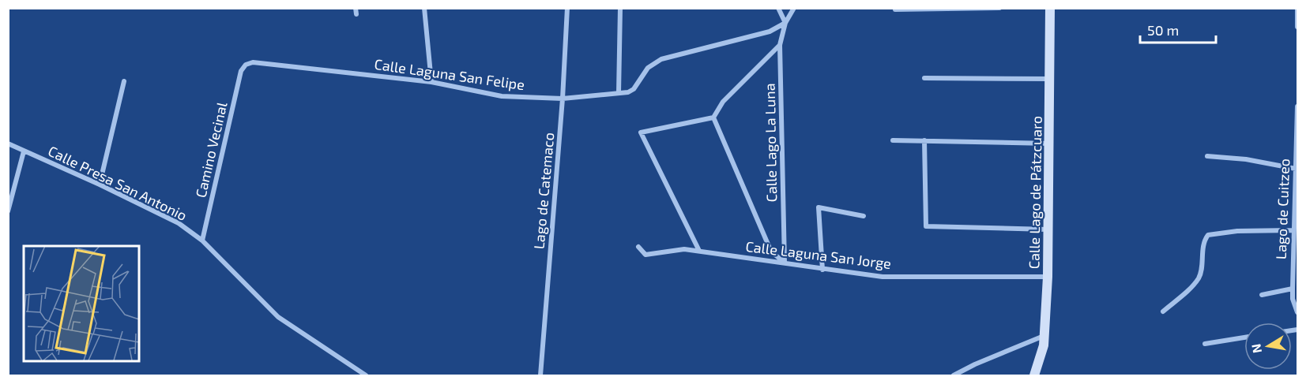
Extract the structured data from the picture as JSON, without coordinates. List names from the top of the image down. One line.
{"streets":{"street":["Calle Laguna San Felipe","Calle Lago La Luna","Camino Vecinal","Calle Presa San Antonio","Lago de Catemaco","Calle Lago de Pátzcuaro","Lago de Cuitzeo","Calle Laguna San Jorge"]},"crossings":[["Calle Laguna San Felipe","Calle Lago La Luna"],["Calle Laguna San Felipe","Camino Vecinal"],["Calle Laguna San Felipe","Lago de Catemaco"],["Calle Lago La Luna","Calle Laguna San Jorge"],["Camino Vecinal","Calle Presa San Antonio"],["Calle Lago de Pátzcuaro","Calle Laguna San Jorge"]],"scale_bar":"50 m","north":"left"}
